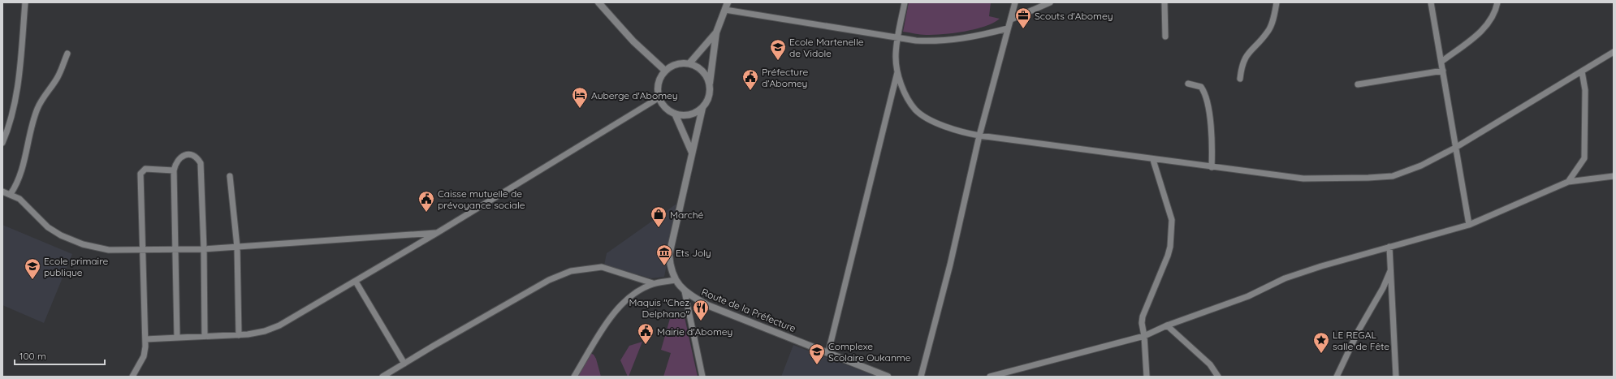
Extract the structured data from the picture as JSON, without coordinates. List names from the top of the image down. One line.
{"streets":{"street":["Route de la Préfecture"]},"places":{"office":["Scouts d'Abomey"],"school or university":["Ecole Martenelle de Vidole","Ecole primaire publique","Complexe Scolaire Oukanme"],"public building":["Préfecture d’Abomey","Caisse mutuelle de prévoyance sociale","Mairie d'Abomey"],"hotel":["Auberge d'Abomey"],"shop":["Marché"],"museum":["Ets Joly"],"restaurant":["Maquis \"Chez Delphano\""],"place":["LE REGAL salle de Fête"]},"scale_bar":"100 m"}
